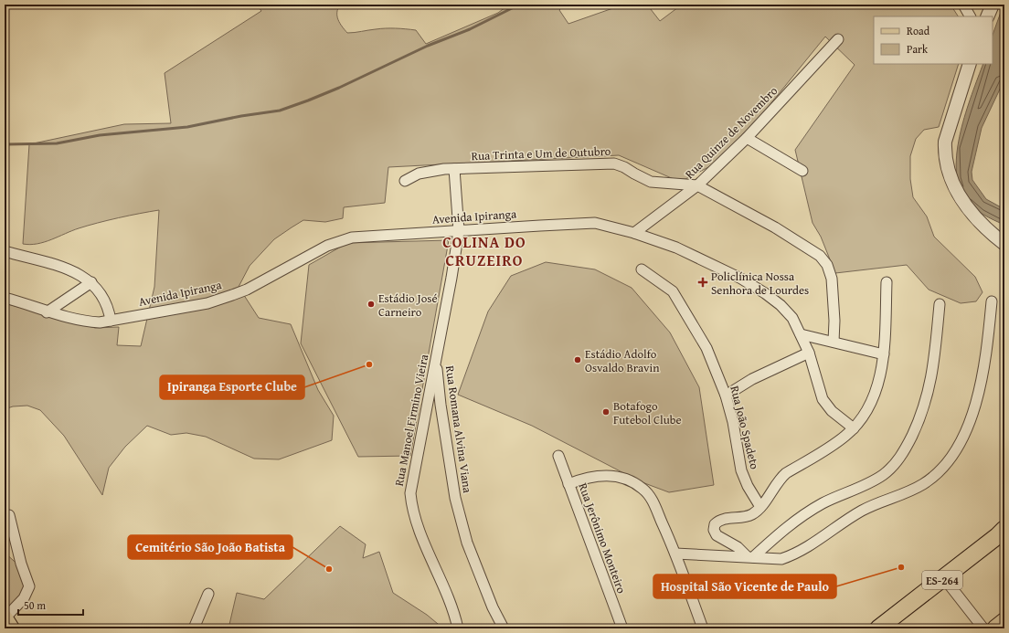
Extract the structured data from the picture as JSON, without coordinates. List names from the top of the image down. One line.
{"streets":{"main road":["ES-264"],"street":["Rua Quinze de Novembro","Rua Trinta e Um de Outubro","Avenida Ipiranga","Rua Manoel Firmino Vieira","Rua João Spadeto","Rua Romana Alvina Viana","Rua Jerônimo Monteiro"]},"crossings":[["Rua Quinze de Novembro","Rua Trinta e Um de Outubro"],["Rua Quinze de Novembro","Avenida Ipiranga"],["Rua Trinta e Um de Outubro","Rua Manoel Firmino Vieira"],["Avenida Ipiranga","Rua Manoel Firmino Vieira"],["Rua Manoel Firmino Vieira","Rua Romana Alvina Viana"]],"districts":["COLINA DO CRUZEIRO"],"places":{"health":["Policlínica Nossa Senhora de Lourdes"],"other":["Estádio José Carneiro","Estádio Adolfo Osvaldo Bravin","Ipiranga Esporte Clube","Botafogo Futebol Clube","Hospital São Vicente de Paulo","Cemitério São João Batista"]},"legend":["Road","Park"],"scale_bar":"50 m"}
